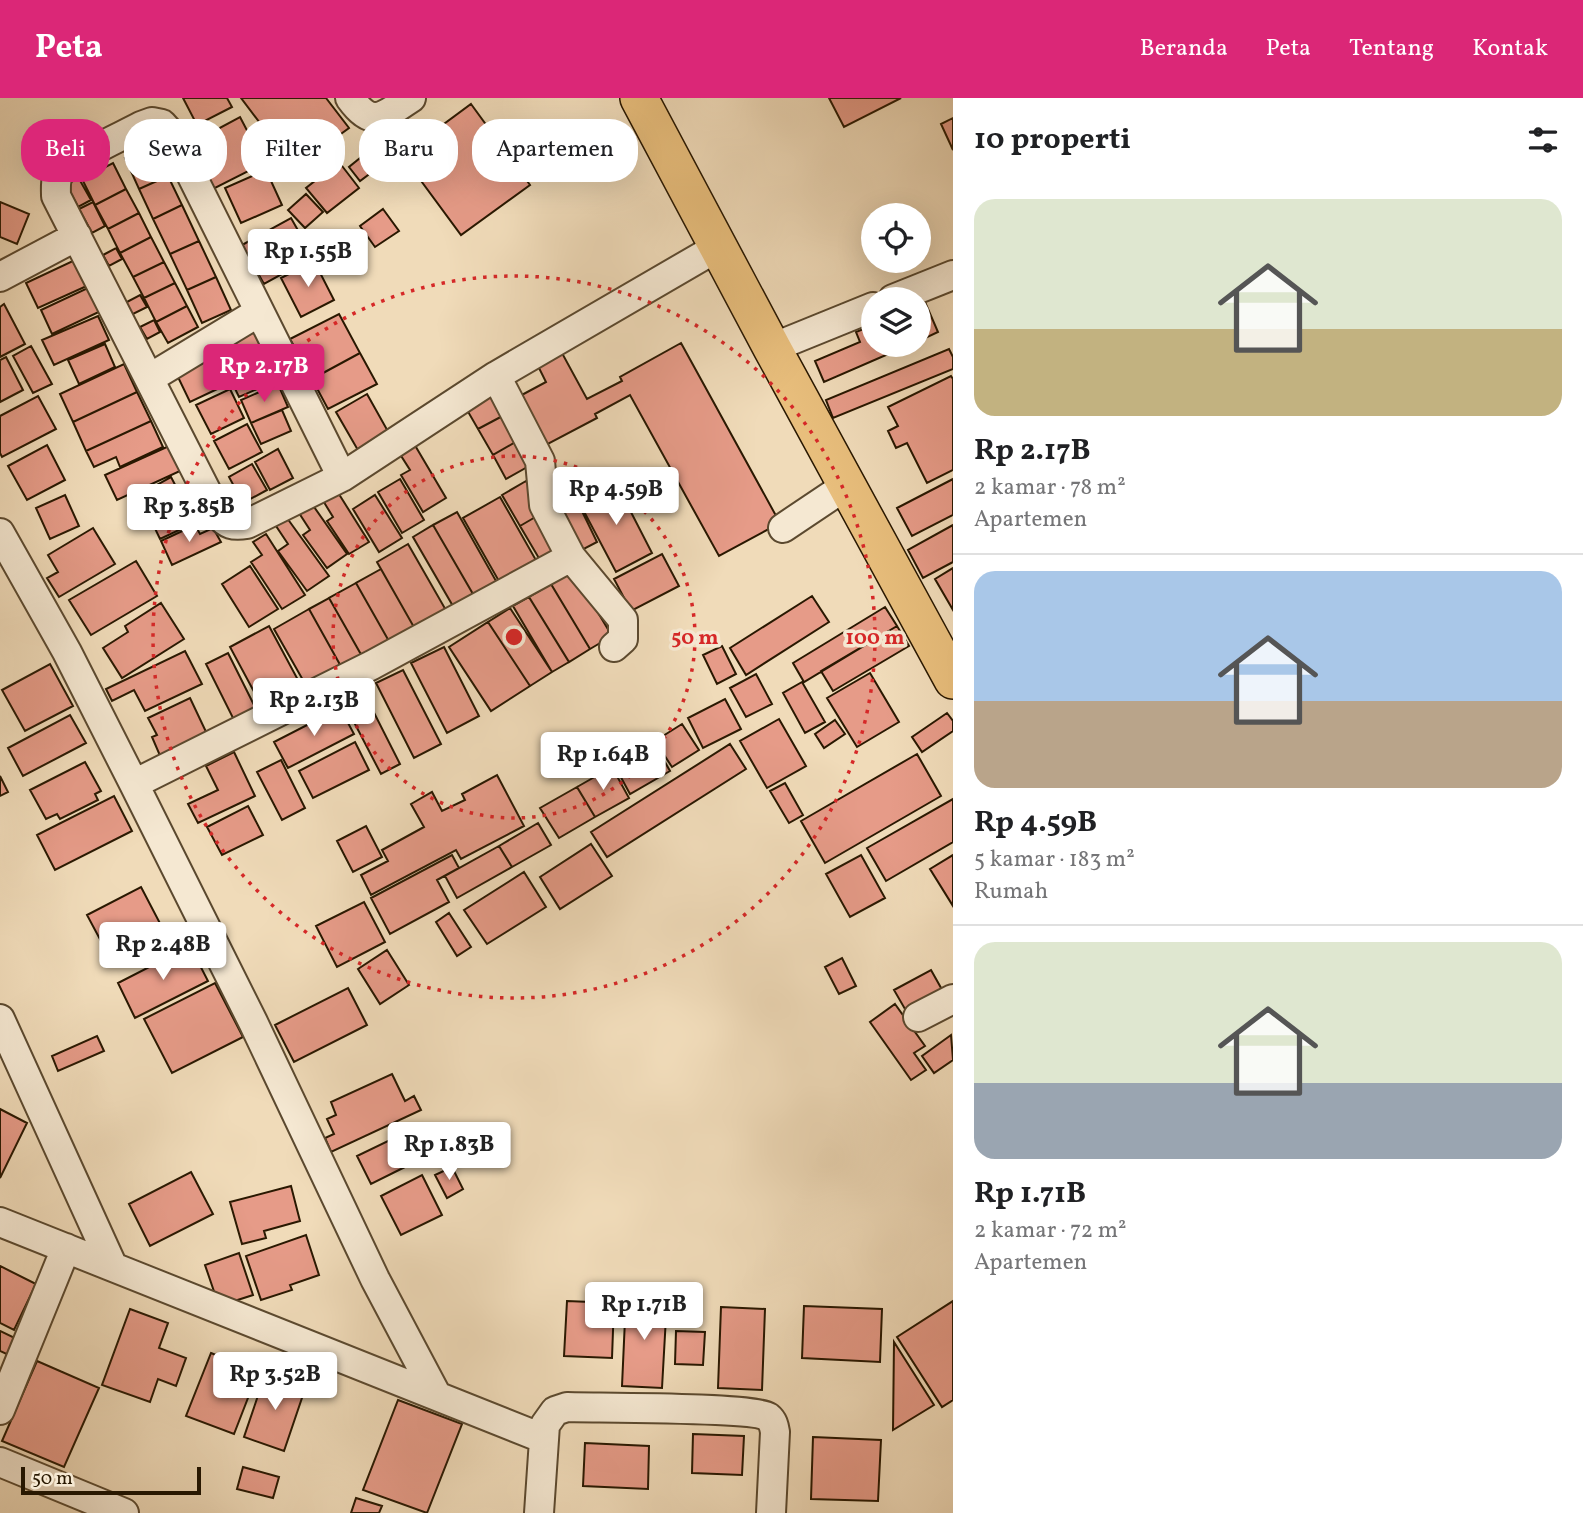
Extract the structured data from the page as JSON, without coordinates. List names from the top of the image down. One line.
{"scale_bar":"50 m","page":{"header":"Peta","nav":["Beranda","Peta","Tentang","Kontak"],"heading":"10 properti","chip":["Beli","Sewa","Filter","Baru","Apartemen"],"list":[{"name":"Rp 2.17B","note":"2 kamar · 78 m² · Apartemen"},{"name":"Rp 4.59B","note":"5 kamar · 183 m² · Rumah"},{"name":"Rp 1.71B","note":"2 kamar · 72 m² · Apartemen"}],"price":["Rp 1.55B","Rp 2.17B","Rp 4.59B","Rp 3.85B","Rp 2.13B","Rp 1.64B","Rp 2.48B","Rp 1.83B","Rp 1.71B","Rp 3.52B"],"scale":"50 m"},"rings":["50 m","100 m"]}
